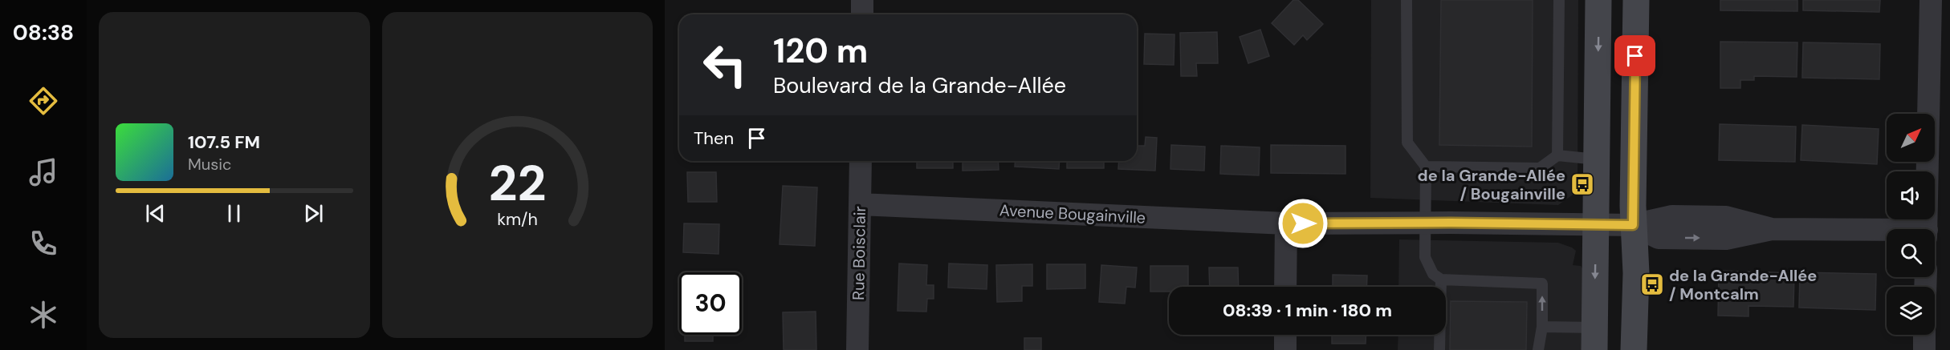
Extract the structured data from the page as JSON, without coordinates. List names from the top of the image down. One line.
{"streets":{"street":["Avenue Bougainville","Rue Boisclair"]},"crossings":[["Avenue Bougainville","Rue Boisclair"]],"places":{"bus stop":["de la Grande-Allée / Bougainville","de la Grande-Allée / Montcalm"]},"north":"top right","page":{"tabs":"08:38","turn":["120 m","Boulevard de la Grande-Allée"],"then":"Then","song":["107.5 FM","Music"],"limit":"30","trip":"08:39 · 1 min · 180 m","gauge":["22","km/h"]}}
